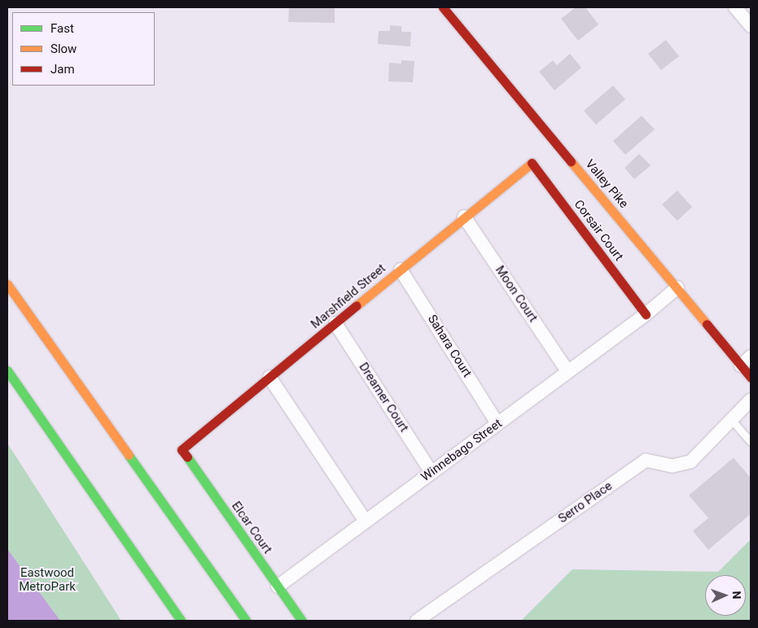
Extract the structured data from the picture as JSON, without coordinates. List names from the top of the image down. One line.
{"streets":{"main road":["Valley Pike","Corsair Court","Marshfield Street","Elcar Court"],"street":["Moon Court","Sahara Court","Dreamer Court","Winnebago Street","Serro Place"]},"crossings":[["Valley Pike","Winnebago Street"],["Corsair Court","Marshfield Street"],["Corsair Court","Winnebago Street"],["Moon Court","Marshfield Street"],["Moon Court","Winnebago Street"],["Marshfield Street","Sahara Court"],["Marshfield Street","Dreamer Court"],["Marshfield Street","Elcar Court"],["Sahara Court","Winnebago Street"],["Dreamer Court","Winnebago Street"],["Winnebago Street","Elcar Court"]],"parks":["Eastwood MetroPark"],"legend":["Fast","Slow","Jam"],"north":"right"}
